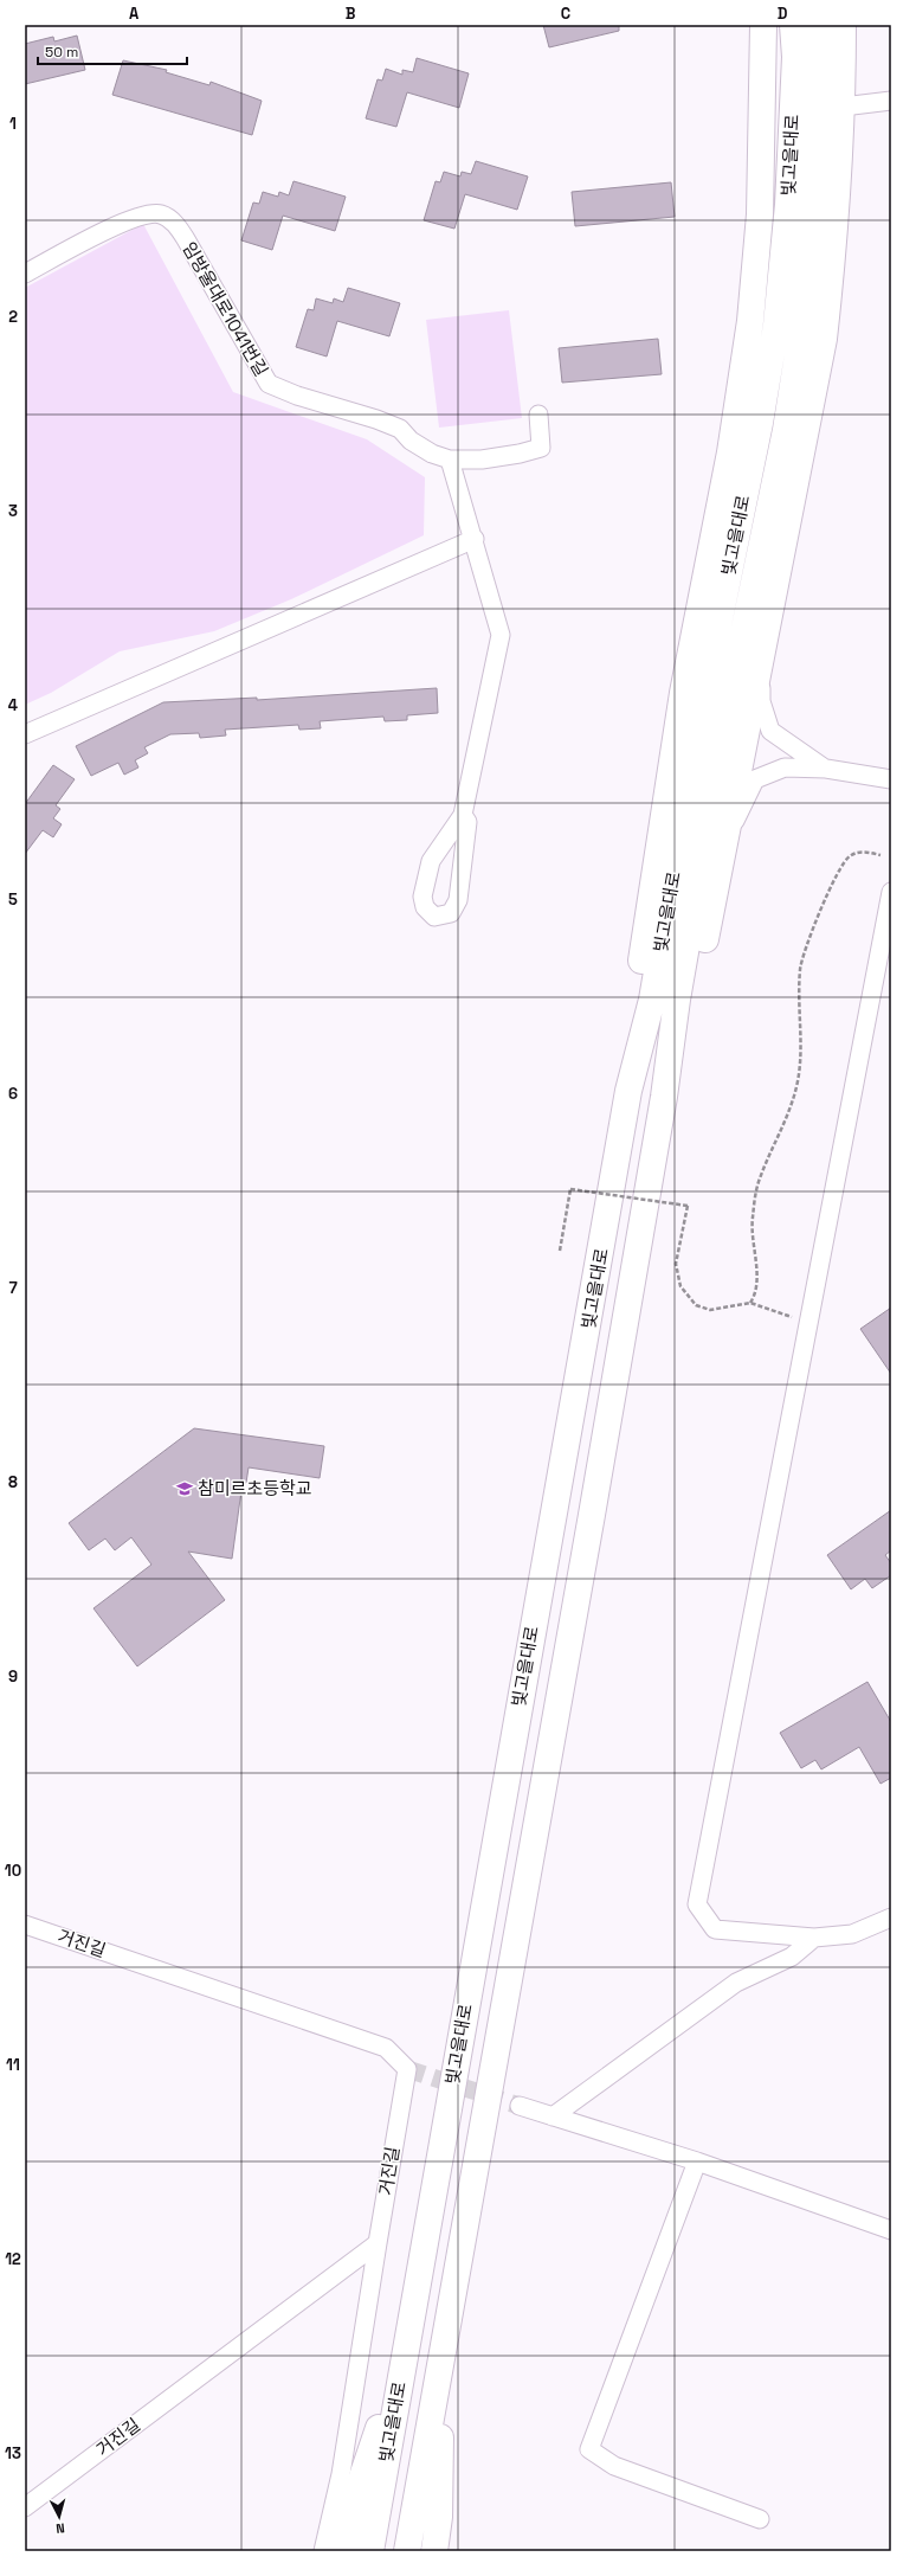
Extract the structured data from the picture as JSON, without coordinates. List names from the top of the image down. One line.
{"streets":{"main road":["빛고을대로"],"street":["임방울대로1041번길","거진길"]},"places":{"school or university":["참미르초등학교"]},"scale_bar":"50 m","north":"bottom","grid":{"columns":["A","B","C","D"],"rows":["1","2","3","4","5","6","7","8","9","10","11","12","13"]}}
